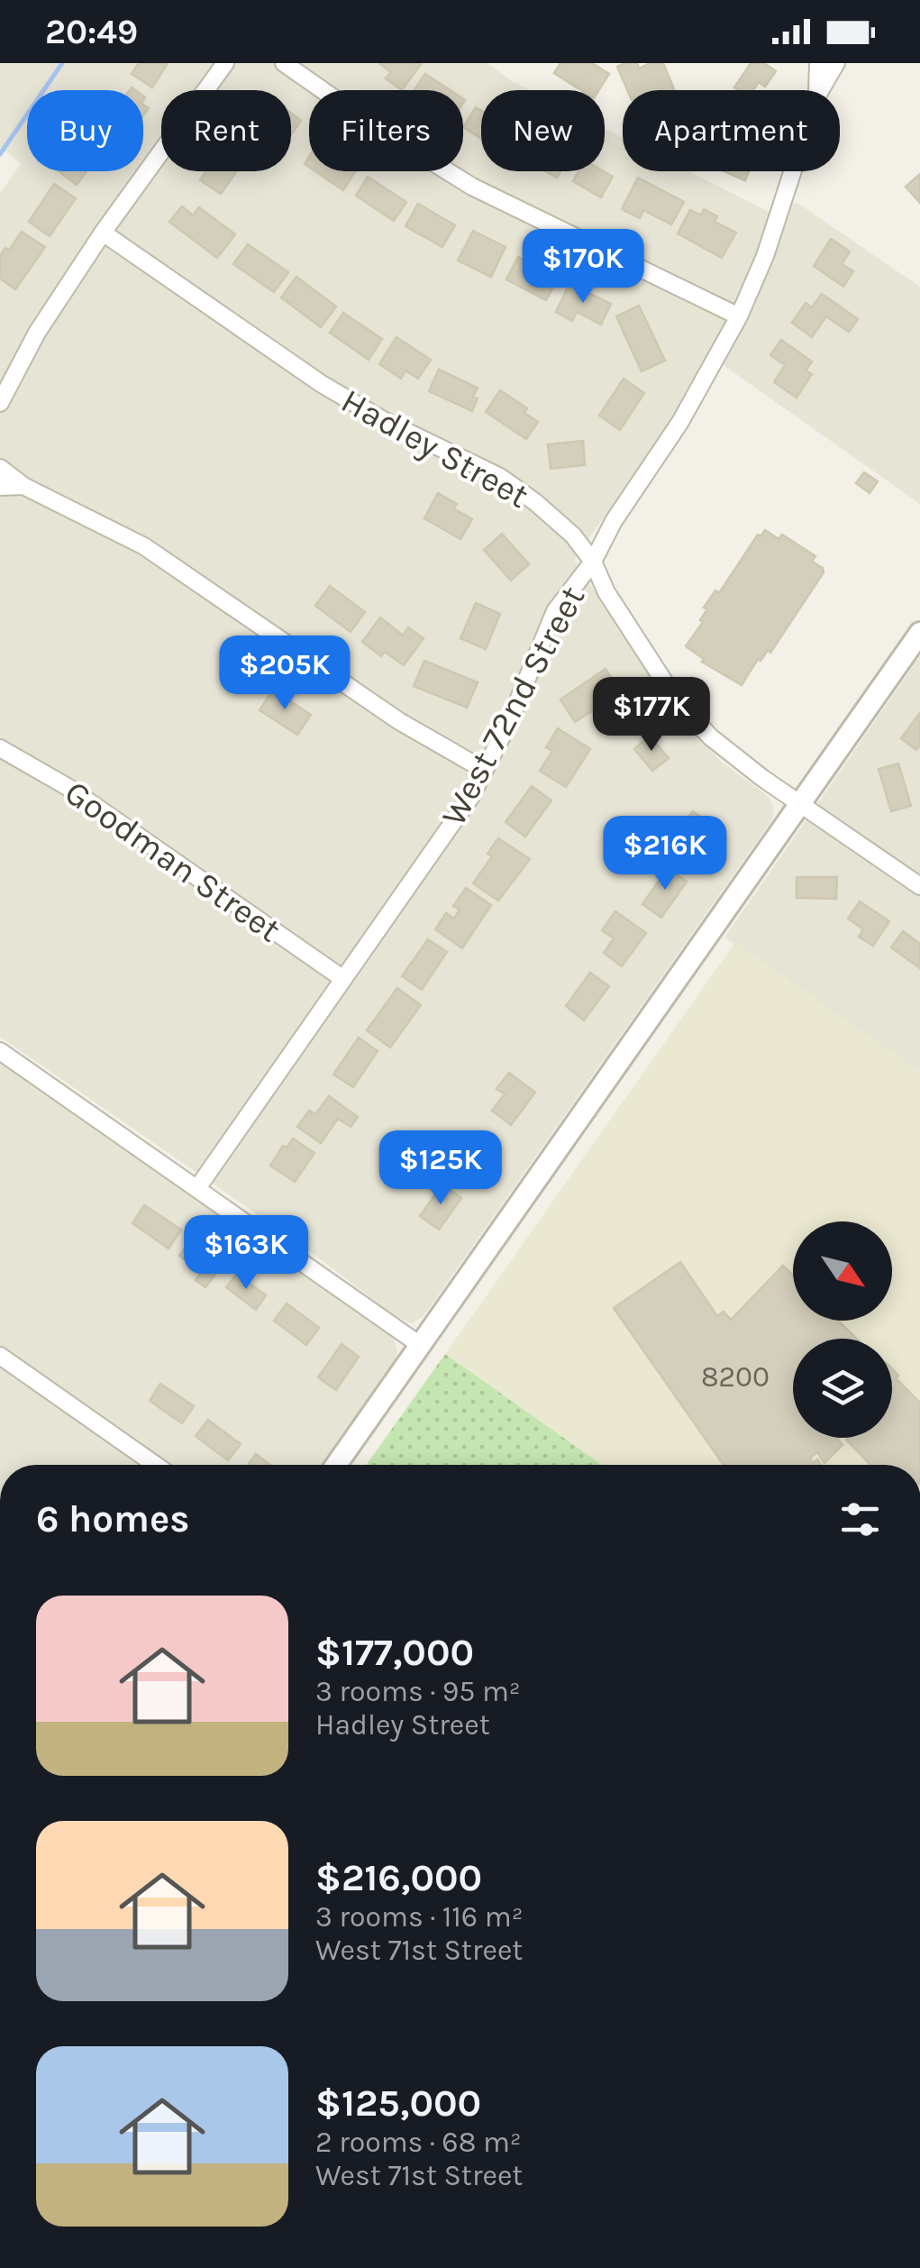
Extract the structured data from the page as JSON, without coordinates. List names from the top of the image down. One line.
{"streets":{"street":["Hadley Street","West 72nd Street","Goodman Street"]},"crossings":[["Hadley Street","West 72nd Street"],["West 72nd Street","Goodman Street"]],"house_numbers":["8200"],"north":"bottom right","page":{"status":"20:49","chip":["Buy","Rent","Filters","New","Apartment"],"price":["$170K","$205K","$177K","$216K","$125K","$163K"],"heading":"6 homes","list":[{"name":"$177,000","note":"3 rooms · 95 m² · Hadley Street"},{"name":"$216,000","note":"3 rooms · 116 m² · West 71st Street"},{"name":"$125,000","note":"2 rooms · 68 m² · West 71st Street"}]}}
